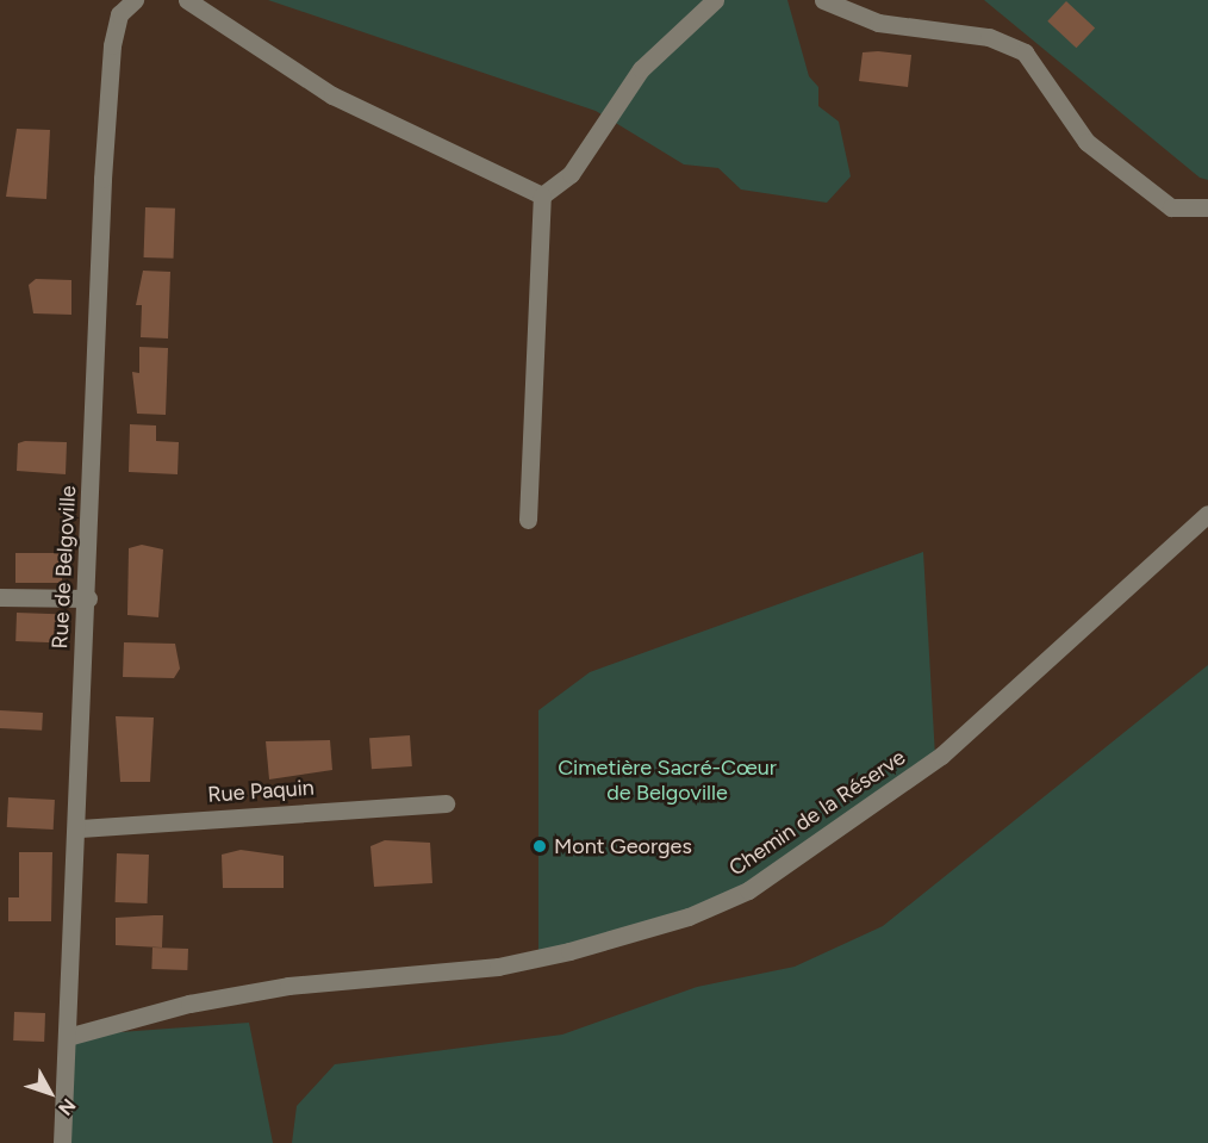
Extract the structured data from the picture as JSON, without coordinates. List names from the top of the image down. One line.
{"streets":{"street":["Rue de Belgoville","Rue Paquin","Chemin de la Réserve"]},"crossings":[["Rue de Belgoville","Rue Paquin"],["Rue de Belgoville","Chemin de la Réserve"]],"parks":["Cimetière Sacré-Cœur de Belgoville"],"places":["Mont Georges"],"north":"bottom right"}
